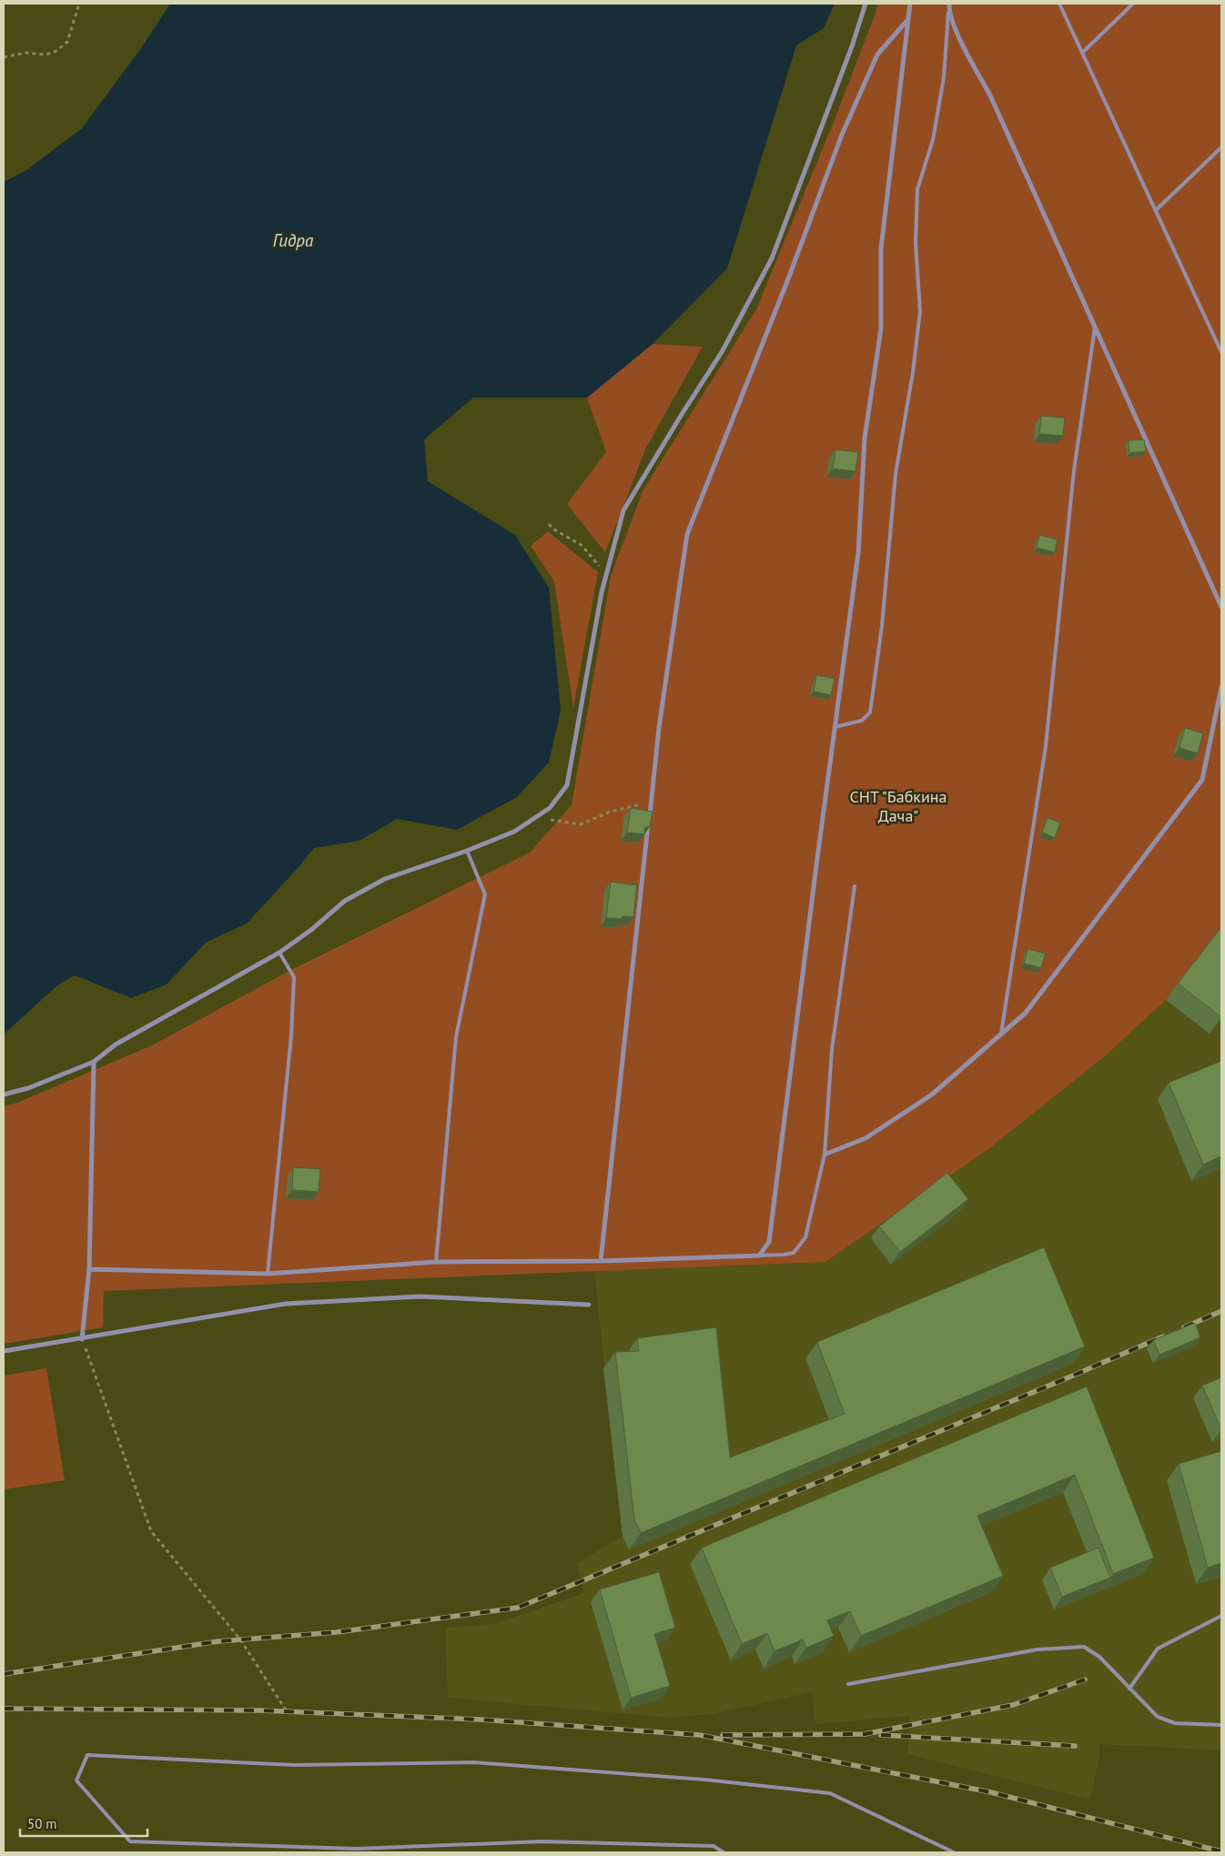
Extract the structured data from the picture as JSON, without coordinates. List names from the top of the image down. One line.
{"water":["Гидра"],"parks":["СНТ \"Бабкина Дача\""],"scale_bar":"50 m"}
